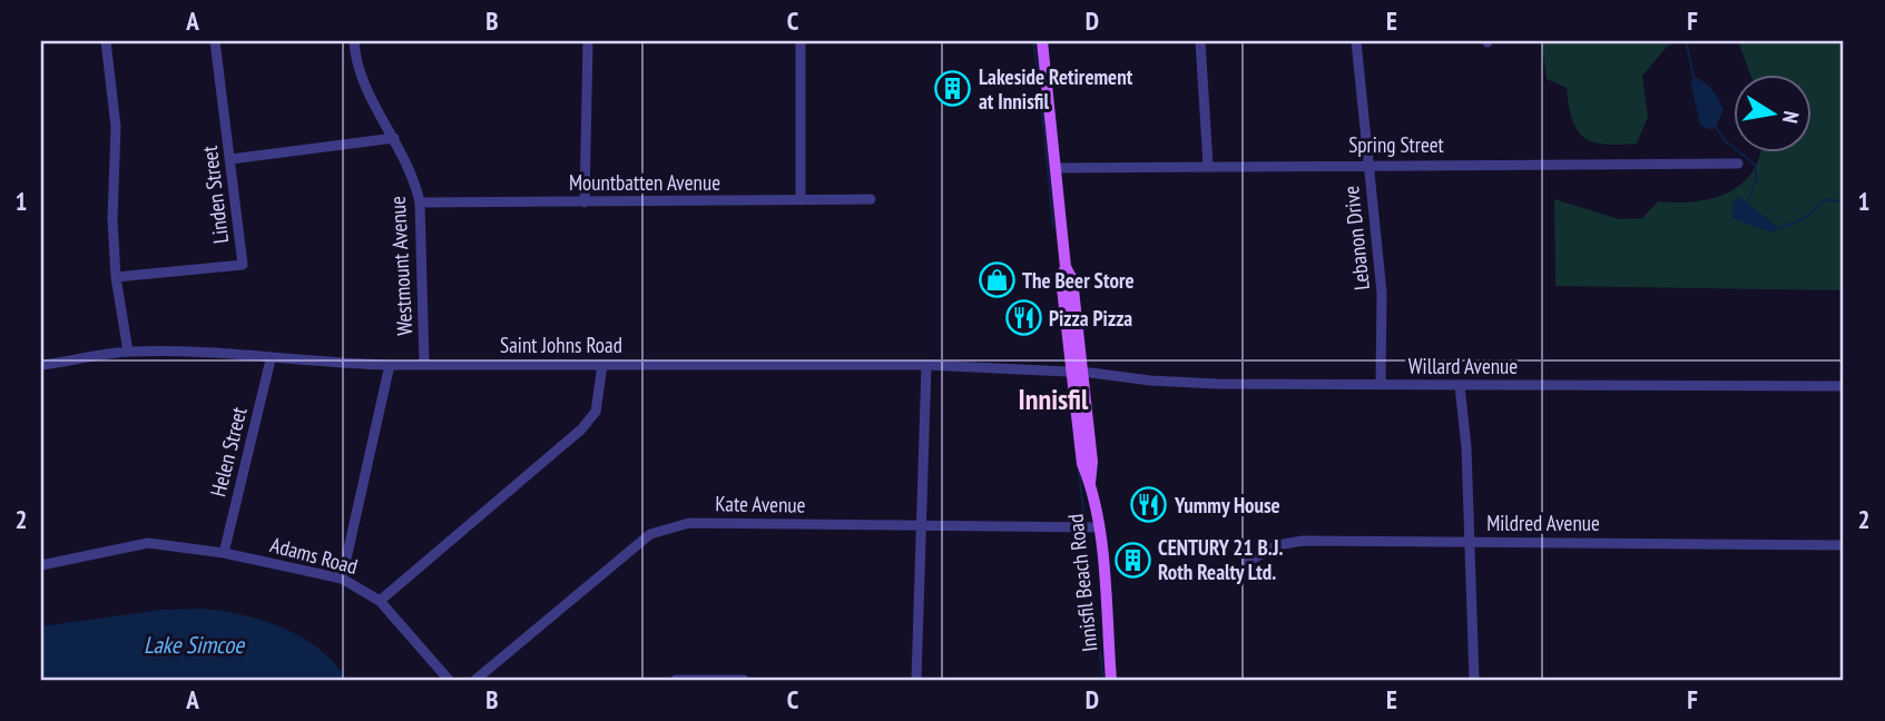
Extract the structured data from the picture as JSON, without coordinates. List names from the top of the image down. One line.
{"streets":{"main road":["Innisfil Beach Road"],"street":["Spring Street","Mountbatten Avenue","Linden Street","Lebanon Drive","Westmount Avenue","Saint Johns Road","Willard Avenue","Helen Street","Kate Avenue","Mildred Avenue","Adams Road"]},"crossings":[["Spring Street","Lebanon Drive"],["Spring Street","Innisfil Beach Road"],["Mountbatten Avenue","Westmount Avenue"],["Lebanon Drive","Willard Avenue"],["Westmount Avenue","Saint Johns Road"],["Saint Johns Road","Willard Avenue"],["Saint Johns Road","Helen Street"],["Saint Johns Road","Innisfil Beach Road"],["Willard Avenue","Innisfil Beach Road"],["Helen Street","Adams Road"],["Kate Avenue","Innisfil Beach Road"]],"districts":["Innisfil"],"water":["Lake Simcoe"],"places":{"building":["Lakeside Retirement at Innisfil","CENTURY 21 B.J. Roth Realty Ltd."],"shop":["The Beer Store"],"restaurant":["Pizza Pizza","Yummy House"]},"north":"right","grid":{"columns":["A","B","C","D","E","F"],"rows":["1","2"]}}
